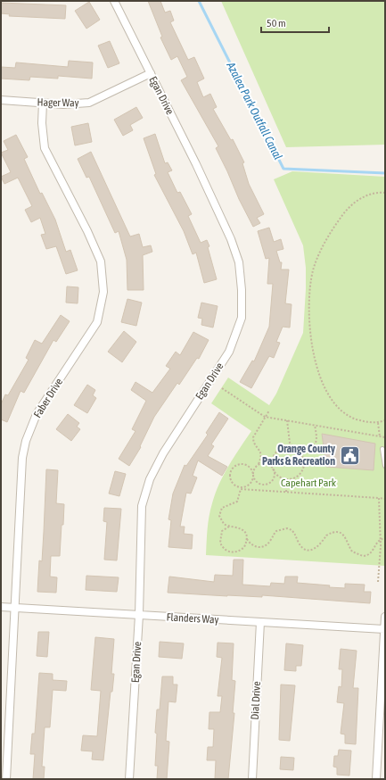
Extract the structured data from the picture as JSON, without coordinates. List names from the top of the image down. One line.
{"streets":{"street":["Egan Drive","Hager Way","Faber Drive","Flanders Way","Dial Drive"]},"crossings":[["Egan Drive","Hager Way"],["Egan Drive","Flanders Way"],["Hager Way","Faber Drive"],["Faber Drive","Flanders Way"],["Flanders Way","Dial Drive"]],"water":["Azalea Park Outfall Canal"],"parks":["Capehart Park"],"places":{"public building":["Orange County Parks & Recreation"]},"scale_bar":"50 m"}
